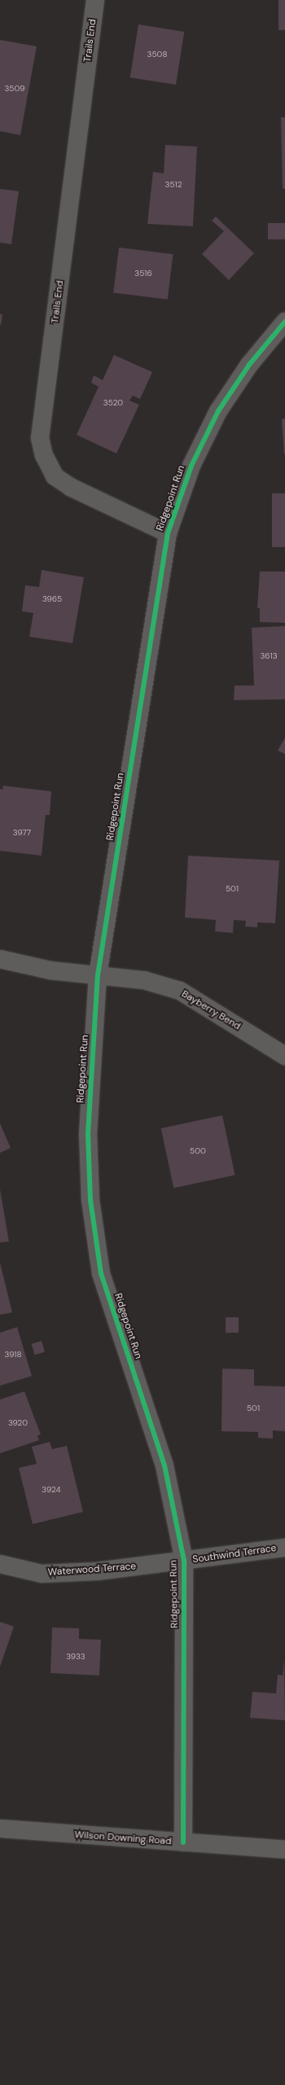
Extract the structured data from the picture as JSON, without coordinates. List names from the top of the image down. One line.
{"streets":{"street":["Trails End","Ridgepoint Run","Bayberry Bend","Southwind Terrace","Waterwood Terrace","Wilson Downing Road"]},"crossings":[["Trails End","Ridgepoint Run"],["Ridgepoint Run","Bayberry Bend"],["Ridgepoint Run","Southwind Terrace"],["Ridgepoint Run","Waterwood Terrace"],["Ridgepoint Run","Wilson Downing Road"],["Southwind Terrace","Waterwood Terrace"]],"house_numbers":["3508","3509","3512","3516","3520","3965","3613","3977","501","500","3918","501","3920","3924","3933"]}
